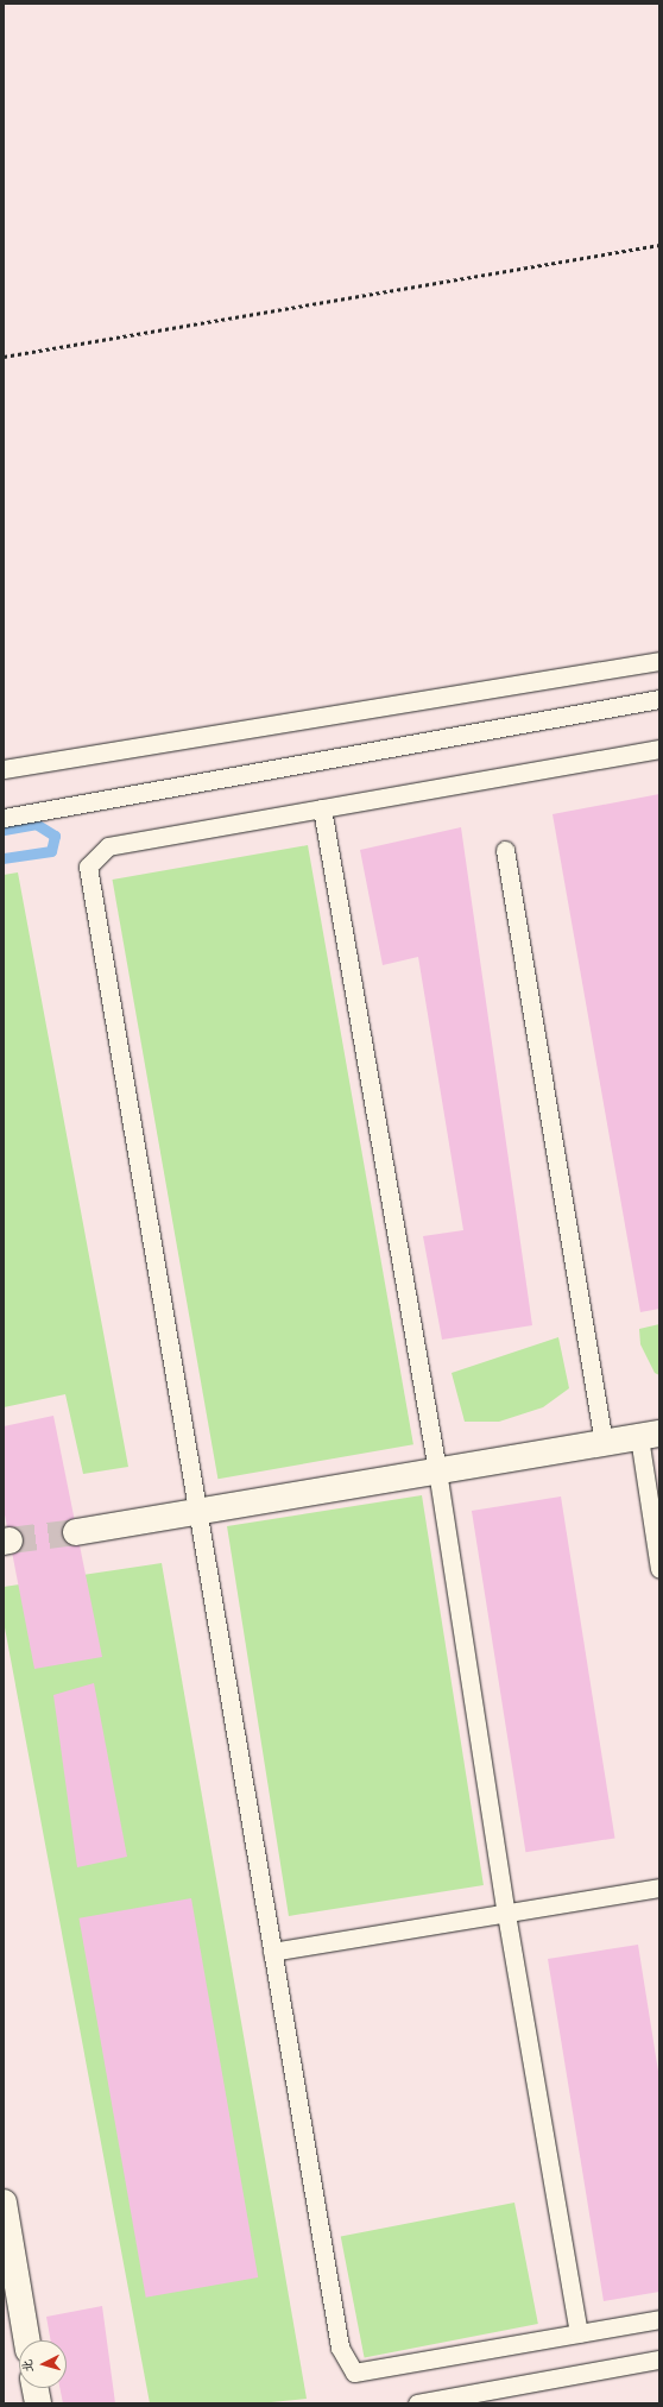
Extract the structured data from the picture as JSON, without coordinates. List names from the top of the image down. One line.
{"north":"left"}
